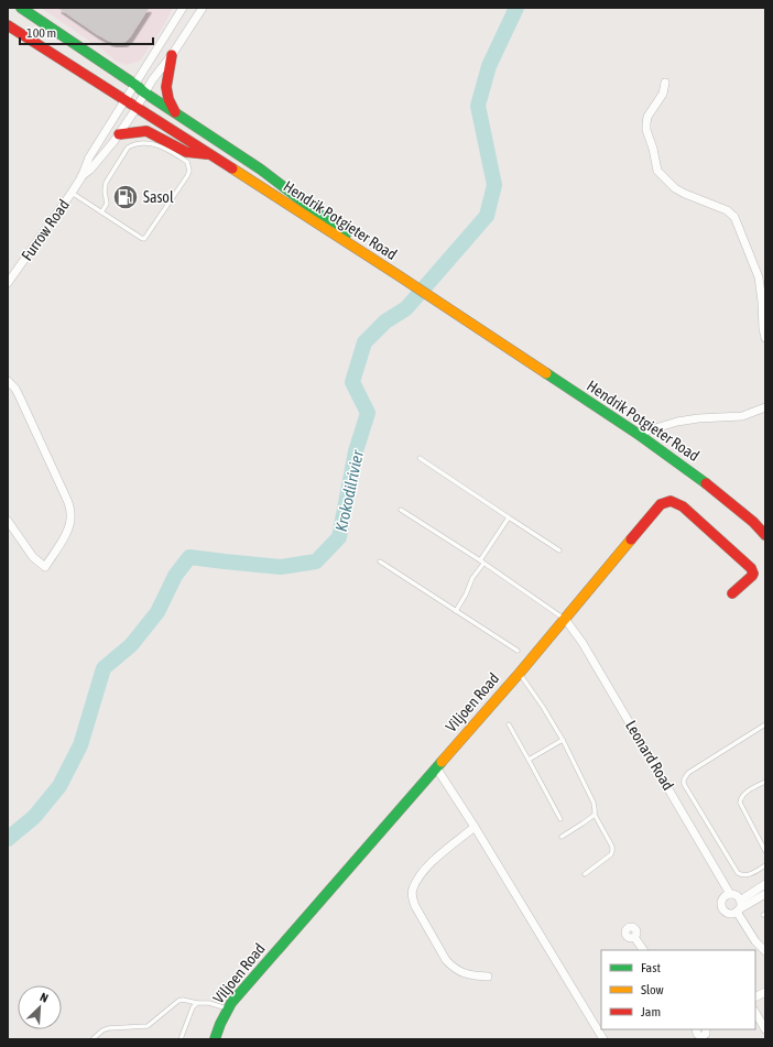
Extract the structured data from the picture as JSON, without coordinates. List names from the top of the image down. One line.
{"streets":{"main road":["Hendrik Potgieter Road","Viljoen Road"],"street":["Furrow Road","Leonard Road"]},"crossings":[["Hendrik Potgieter Road","Furrow Road"],["Viljoen Road","Leonard Road"]],"water":["Krokodilrivier"],"places":{"fuel station":["Sasol"]},"legend":["Fast","Slow","Jam"],"scale_bar":"100 m","north":"top right"}
